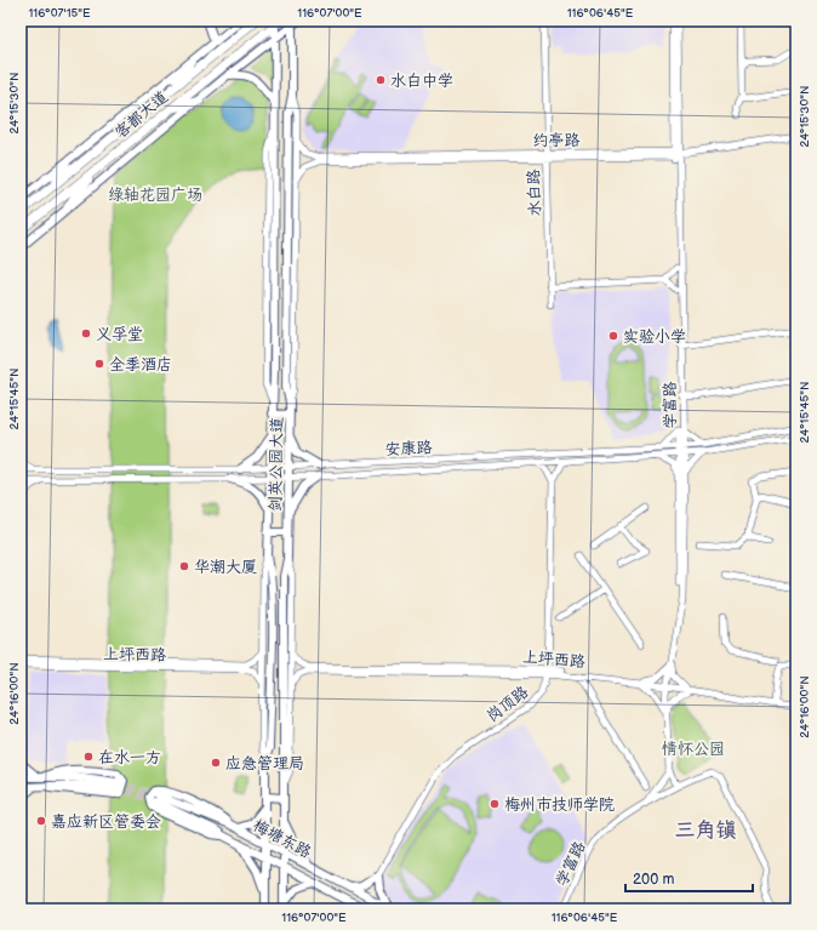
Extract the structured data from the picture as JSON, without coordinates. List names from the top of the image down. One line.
{"streets":{"highway":["客都大道"],"main road":["剑英公园大道","梅塘东路"],"street":["约亭路","水白路","学富路","安康路","上坪西路","岗顶路"]},"crossings":[["客都大道","剑英公园大道"],["约亭路","水白路"],["约亭路","学富路"],["学富路","安康路"],["学富路","上坪西路"],["安康路","剑英公园大道"],["剑英公园大道","梅塘东路"],["上坪西路","岗顶路"]],"districts":["三角镇"],"parks":["绿轴花园广场","情怀公园"],"places":["水白中学","义孚堂","实验小学","全季酒店","华潮大厦","在水一方","应急管理局","梅州市技师学院","嘉应新区管委会"],"scale_bar":"200 m","coordinates":["116°07'15\"E","116°07'00\"E","116°06'45\"E","24°15'30\"N","24°15'45\"N","24°16'00\"N"]}
